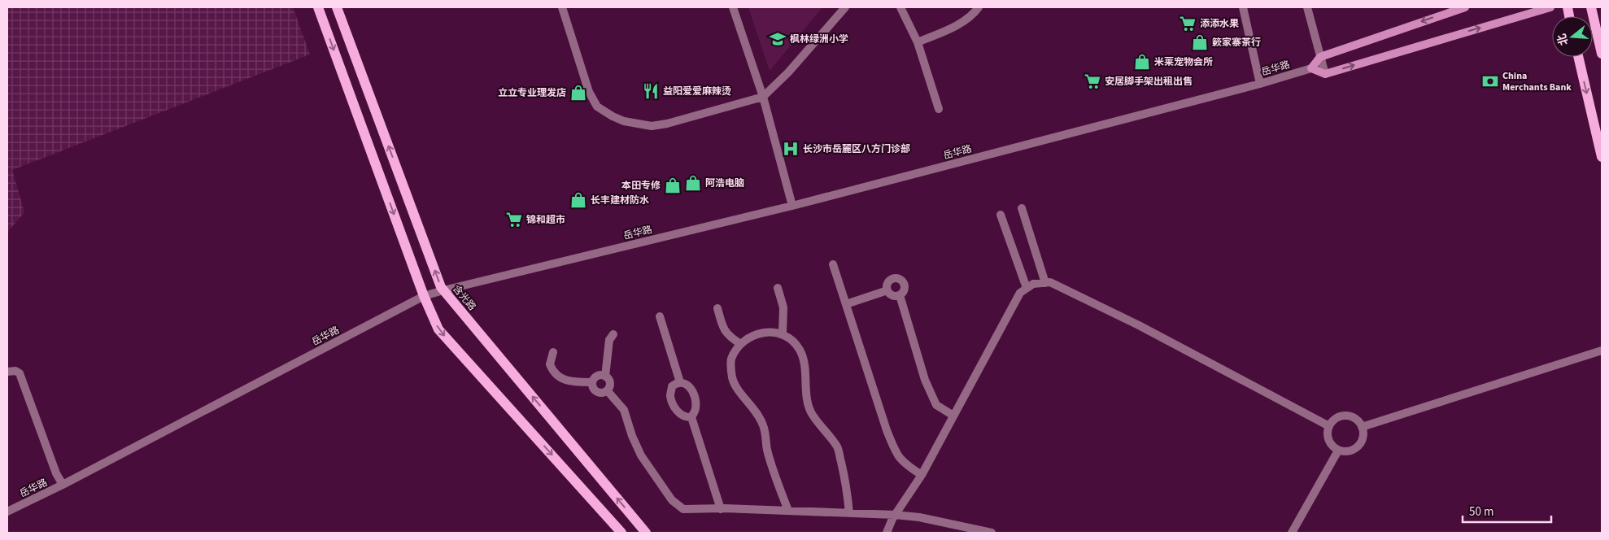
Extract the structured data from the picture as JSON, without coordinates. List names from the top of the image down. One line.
{"streets":{"main road":["含光路"],"street":["岳华路"]},"crossings":[["岳华路","含光路"]],"places":{"supermarket":["添添水果","安居脚手架出租出售","锦和超市"],"school or university":["枫林绿洲小学"],"shop":["簌家寨茶行","米莱宠物会所","立立专业理发店","阿浩电脑","本田专修","长丰建材防水"],"bank":["China Merchants Bank"],"restaurant":["益阳爱爱麻辣烫"],"hospital":["长沙市岳麓区八方门诊部"]},"scale_bar":"50 m","north":"left"}
